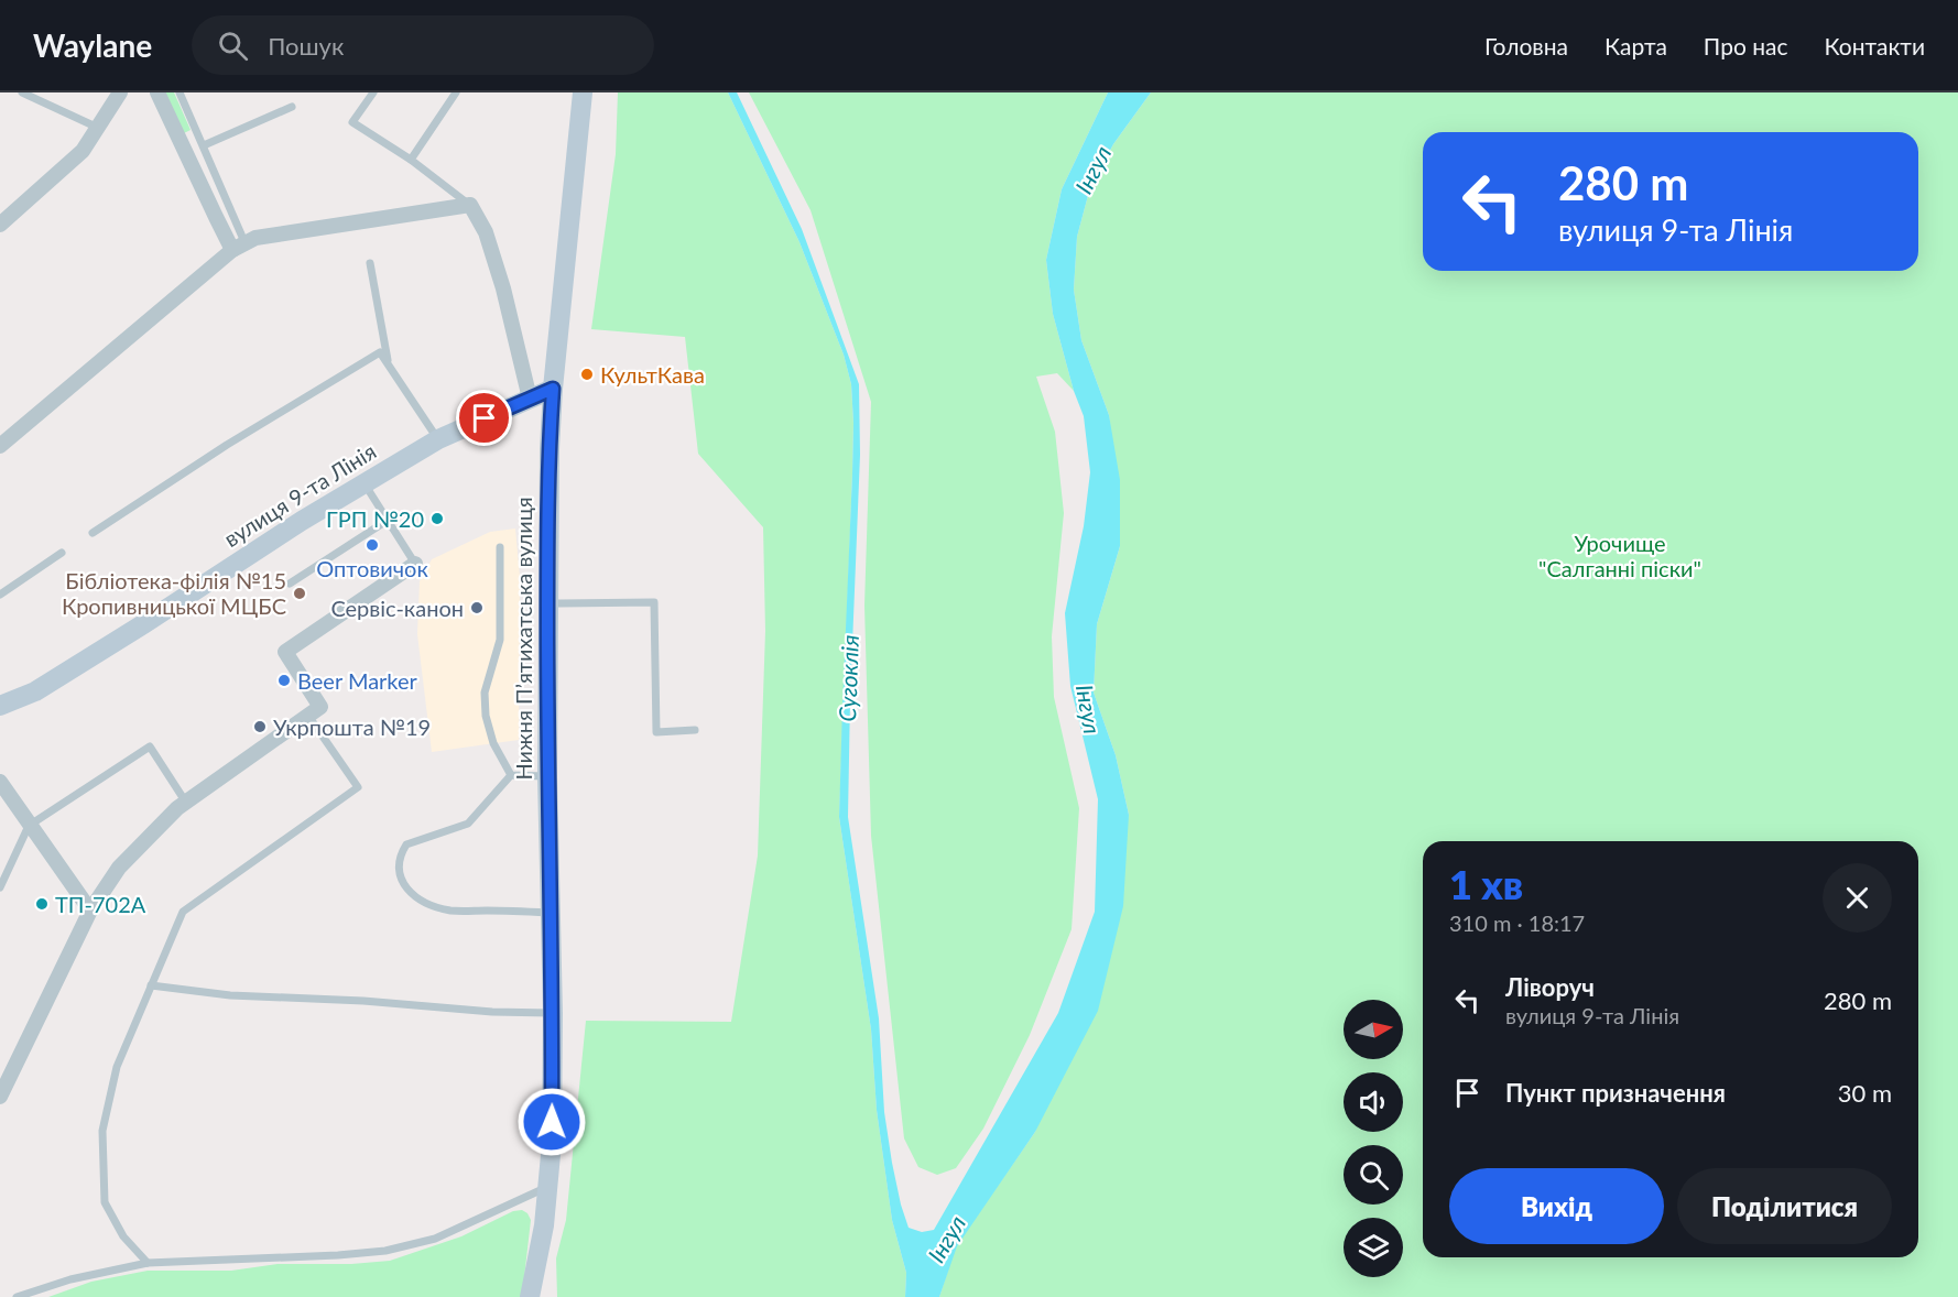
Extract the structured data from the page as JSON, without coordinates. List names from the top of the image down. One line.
{"streets":{"street":["вулиця 9-та Лінія","Нижня Пʼятихатська вулиця"]},"crossings":[["вулиця 9-та Лінія","Нижня Пʼятихатська вулиця"]],"water":["Інгул","Сугоклія"],"parks":["Урочище \"Салганні піски\""],"places":["КультКава","ГРП №20","Оптовичок","Бібліотека-філія №15 Кропивницької МЦБС","Сервіс-канон","Beer Marker","Укрпошта №19","ТП-702А"],"north":"right","page":{"header":"Waylane","search":"Пошук","nav":["Головна","Карта","Про нас","Контакти"],"turn":["280 m","вулиця 9-та Лінія"],"heading":["1 хв","310 m · 18:17"],"list":[{"name":"Ліворуч","note":"вулиця 9-та Лінія","value":"280 m"},{"name":"Пункт призначення","value":"30 m"}],"buttons":["Вихід","Поділитися"]}}
